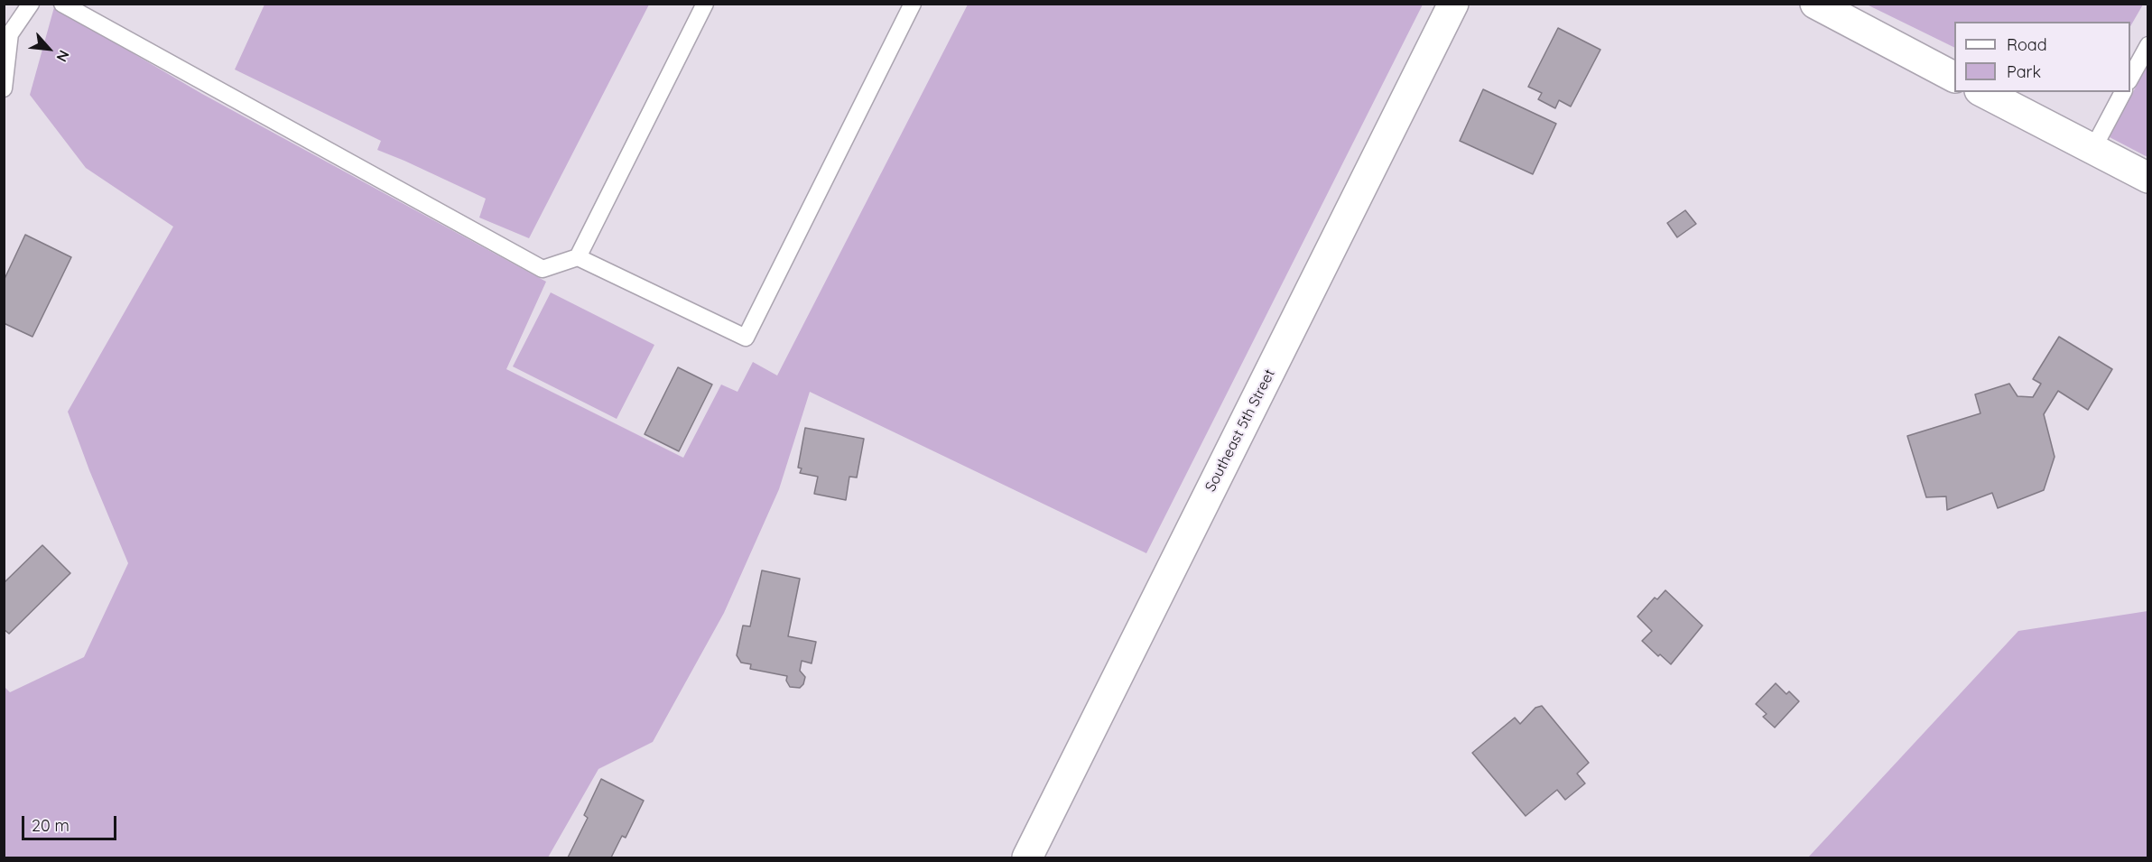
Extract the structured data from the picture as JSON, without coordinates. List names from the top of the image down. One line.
{"streets":{"street":["Southeast 5th Street"]},"legend":["Road","Park"],"scale_bar":"20 m","north":"bottom right"}
